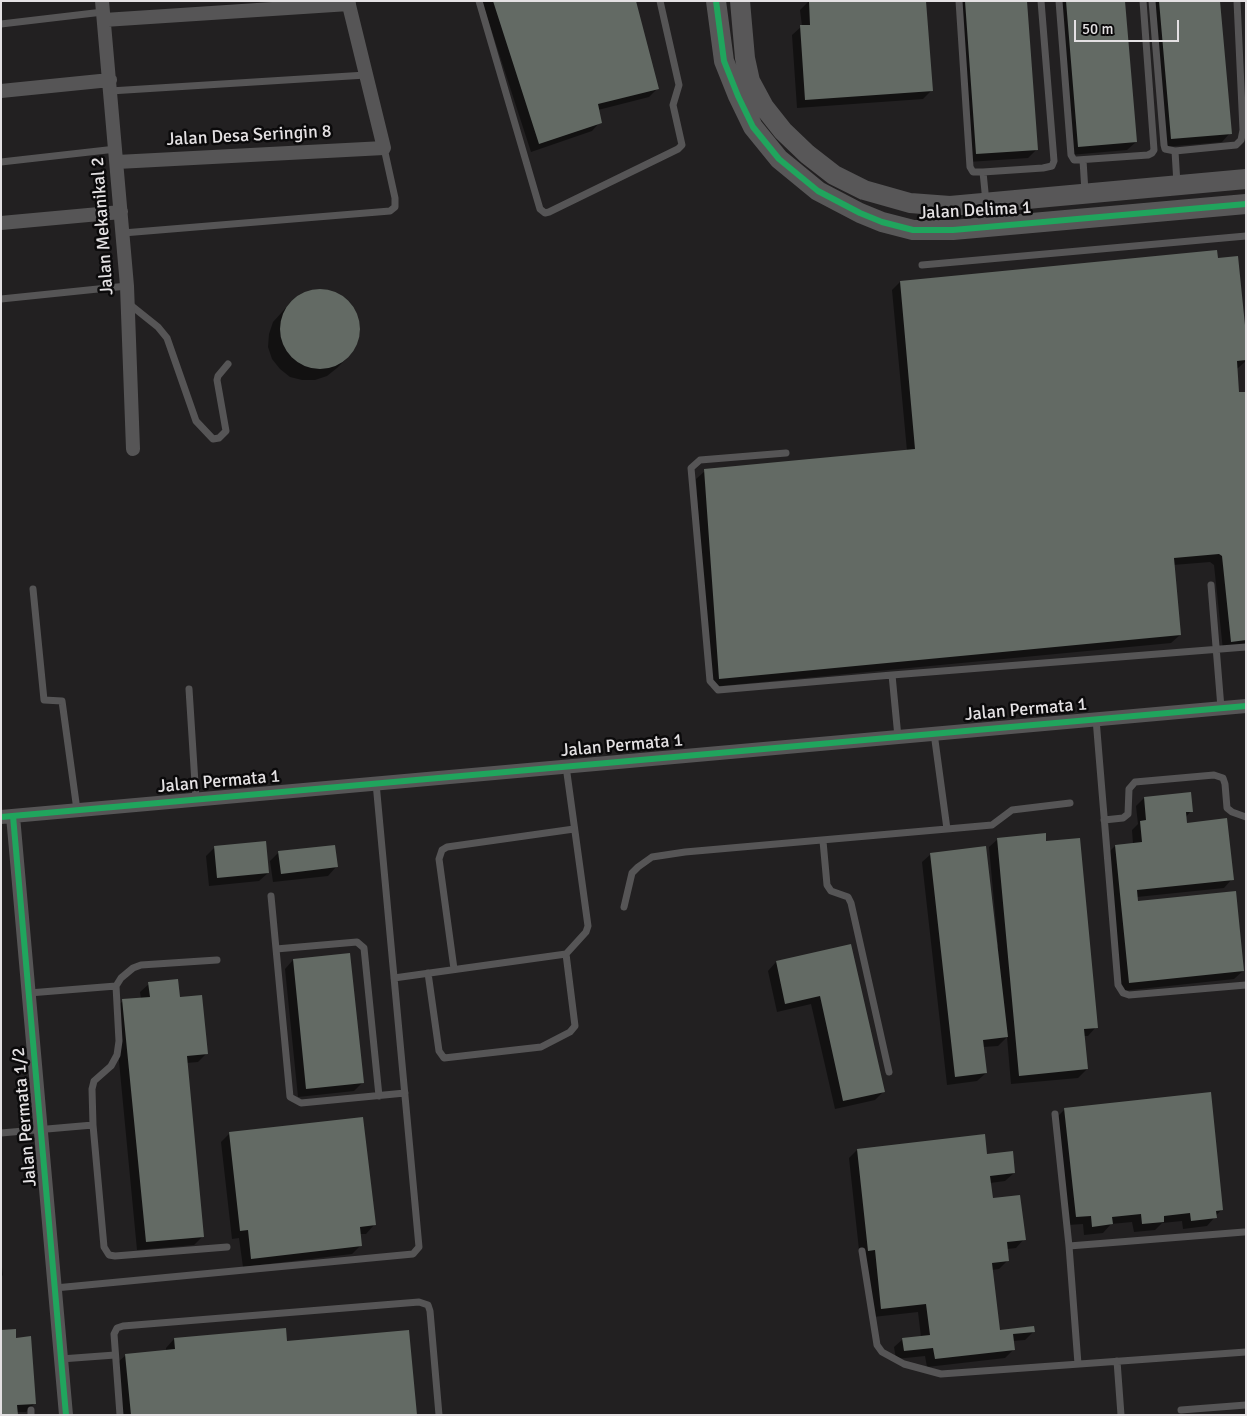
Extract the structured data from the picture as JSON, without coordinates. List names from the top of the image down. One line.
{"streets":{"street":["Jalan Desa Seringin 8","Jalan Delima 1","Jalan Mekanikal 2","Jalan Permata 1","Jalan Permata 1/2"]},"crossings":[["Jalan Desa Seringin 8","Jalan Mekanikal 2"],["Jalan Permata 1","Jalan Permata 1/2"]],"scale_bar":"50 m"}
